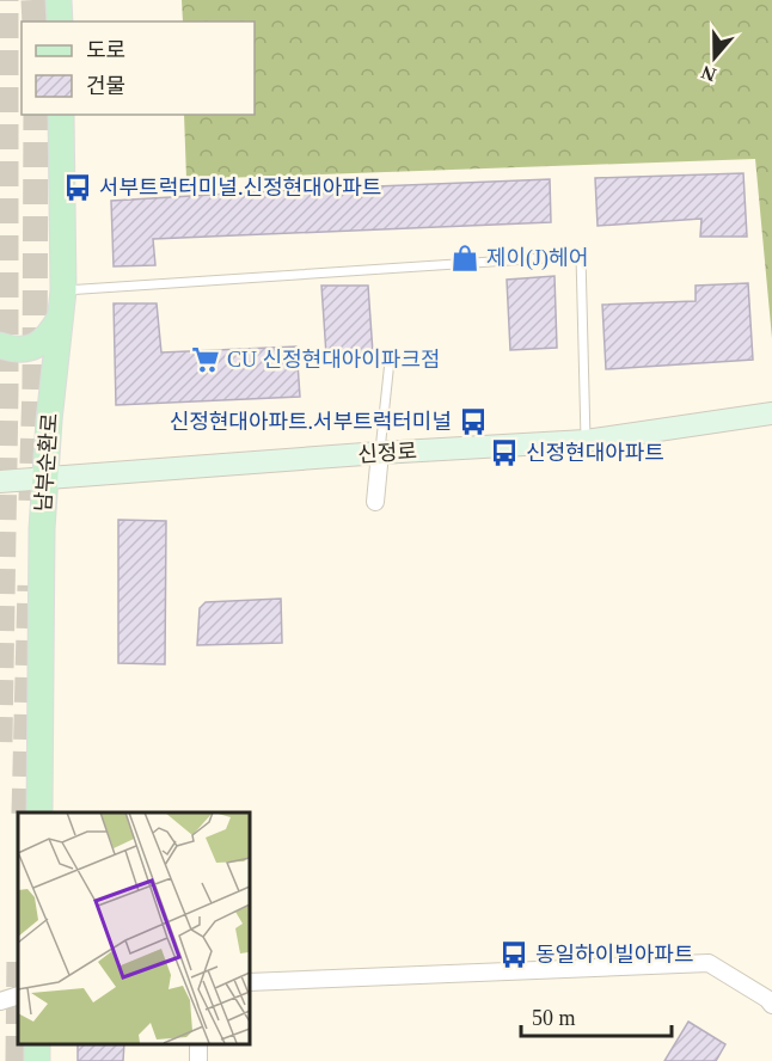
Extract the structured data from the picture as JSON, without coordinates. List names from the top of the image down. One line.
{"streets":{"main road":["신정로","남부순환로"]},"crossings":[["신정로","남부순환로"]],"places":{"bus stop":["서부트럭터미널.신정현대아파트","신정현대아파트.서부트럭터미널","신정현대아파트","동일하이빌아파트"],"shop":["제이(J)헤어"],"supermarket":["CU 신정현대아이파크점"]},"legend":["도로","건물"],"scale_bar":"50 m","north":"bottom"}
